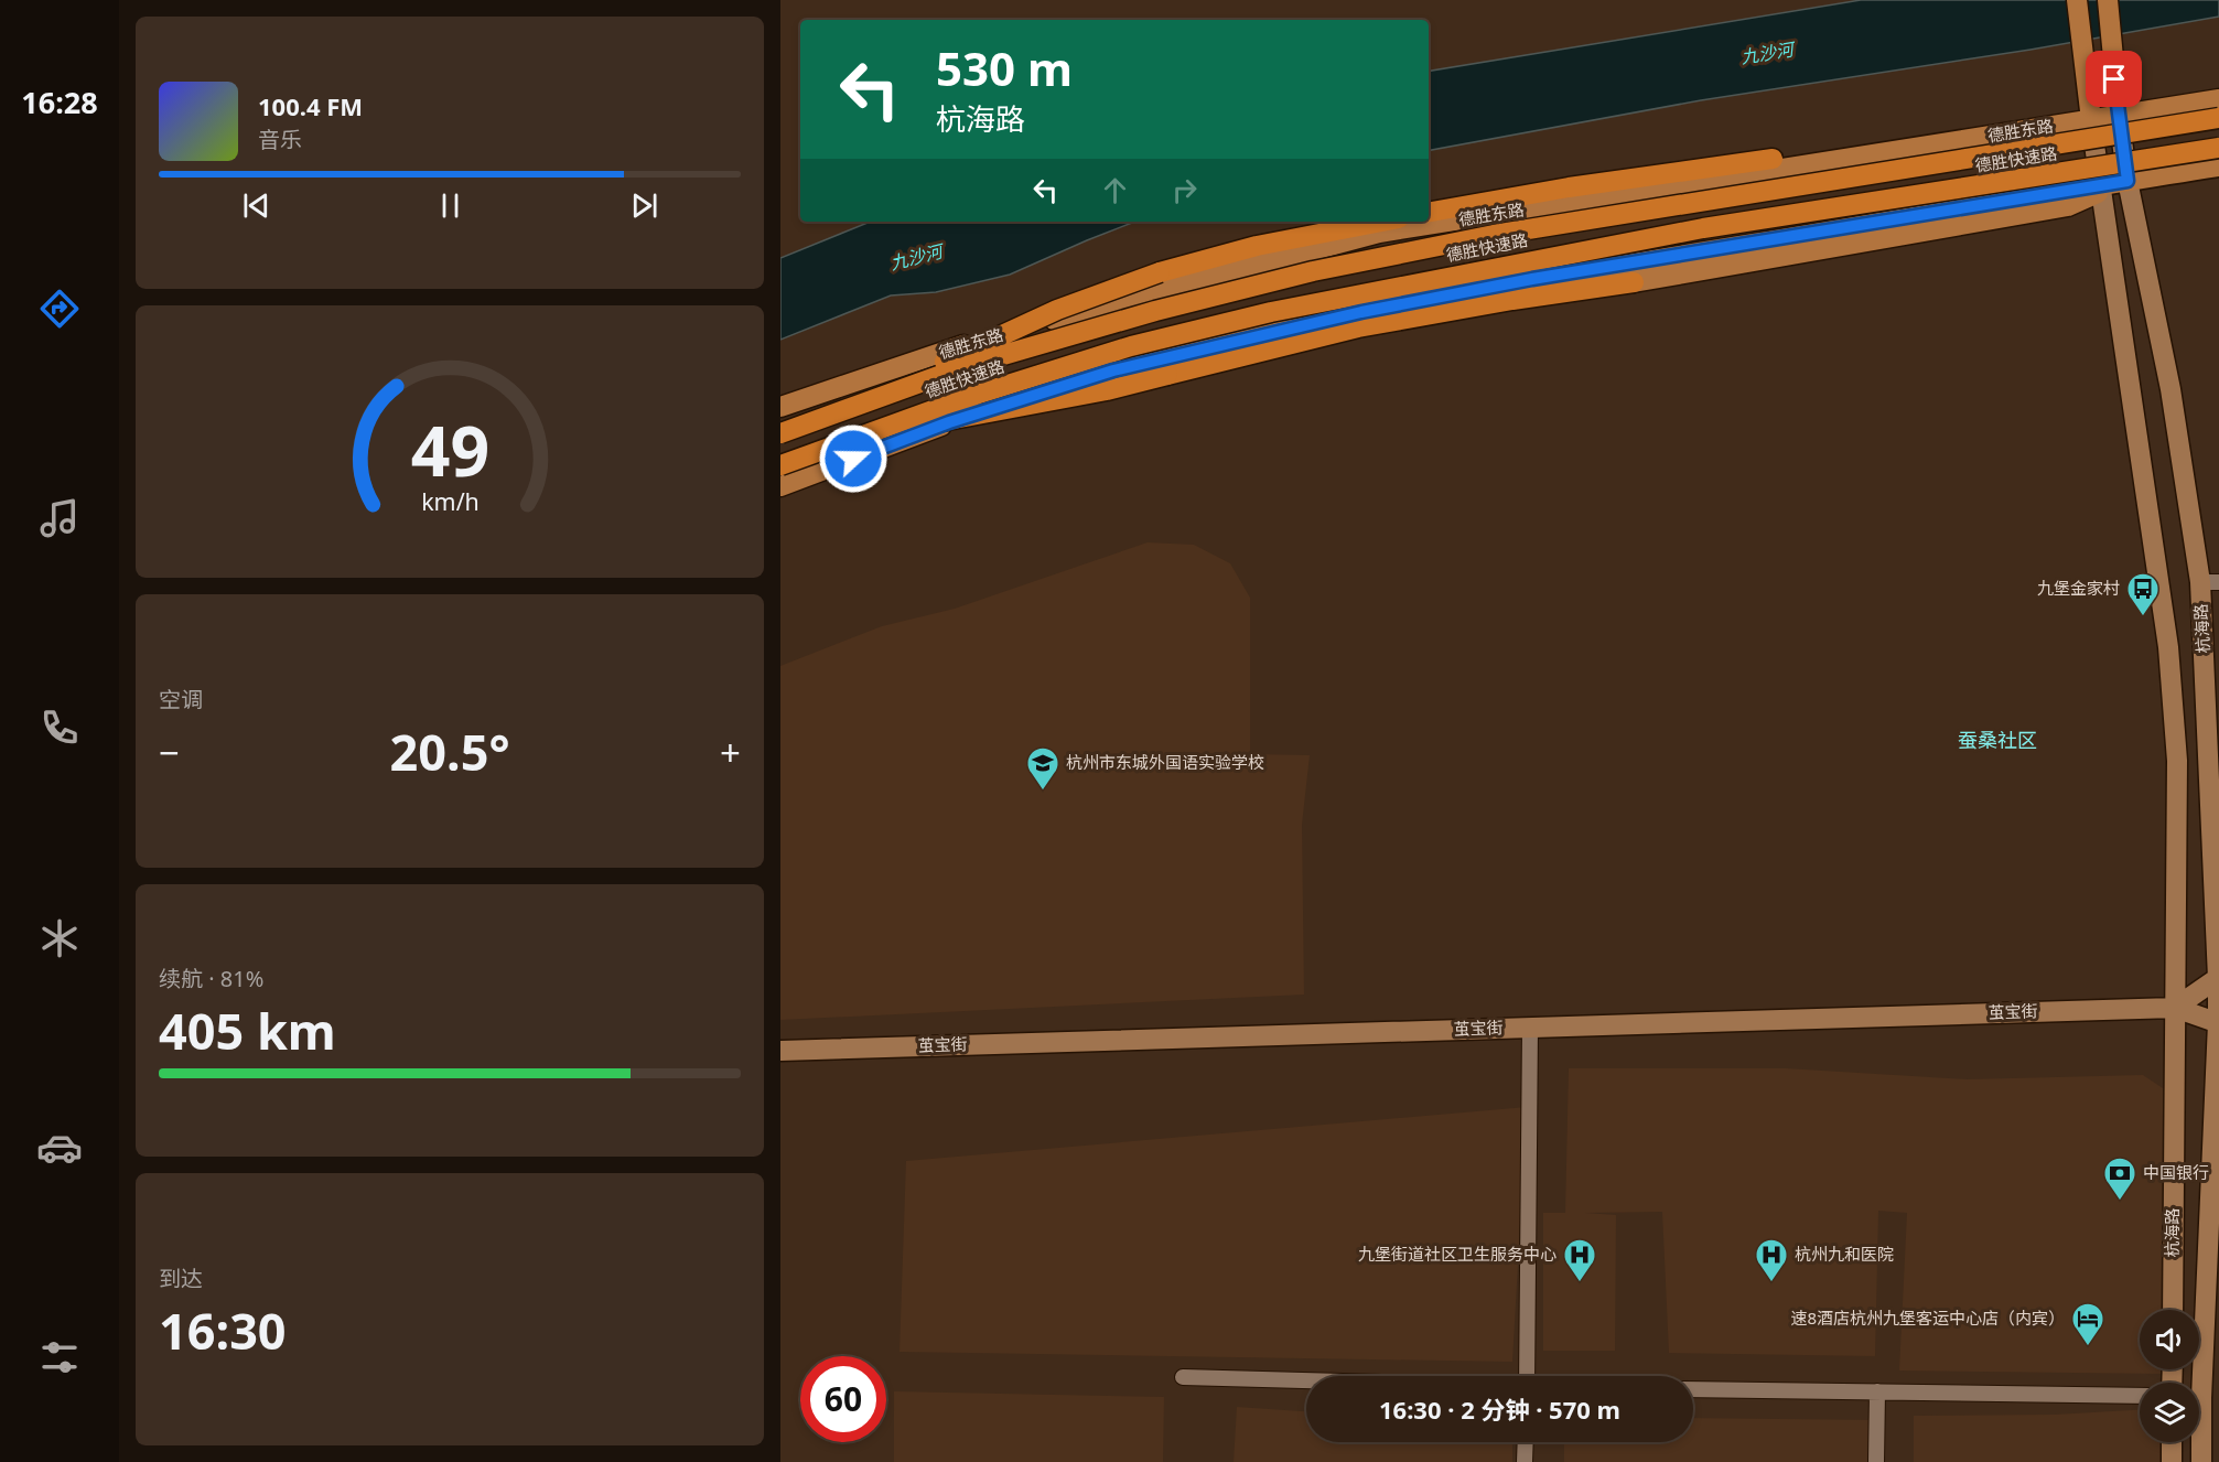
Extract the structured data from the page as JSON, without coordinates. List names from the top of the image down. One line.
{"streets":{"highway":["德胜快速路"],"main road":["德胜东路","杭海路","茧宝街"]},"crossings":[["德胜东路","杭海路"],["杭海路","茧宝街"]],"districts":["蚕桑社区"],"water":["九沙河"],"places":{"bus stop":["九堡金家村"],"school or university":["杭州市东城外国语实验学校"],"bank":["中国银行"],"hospital":["九堡街道社区卫生服务中心","杭州九和医院"],"hotel":["速8酒店杭州九堡客运中心店（内宾）"]},"page":{"tabs":"16:28","turn":["530 m","杭海路"],"song":["100.4 FM","音乐"],"tile":["空调",["续航 · 81%","405 km"],["到达","16:30"]],"heat":["−","20.5°","+"],"limit":"60","trip":"16:30 · 2 分钟 · 570 m","gauge":["49","km/h"]}}
